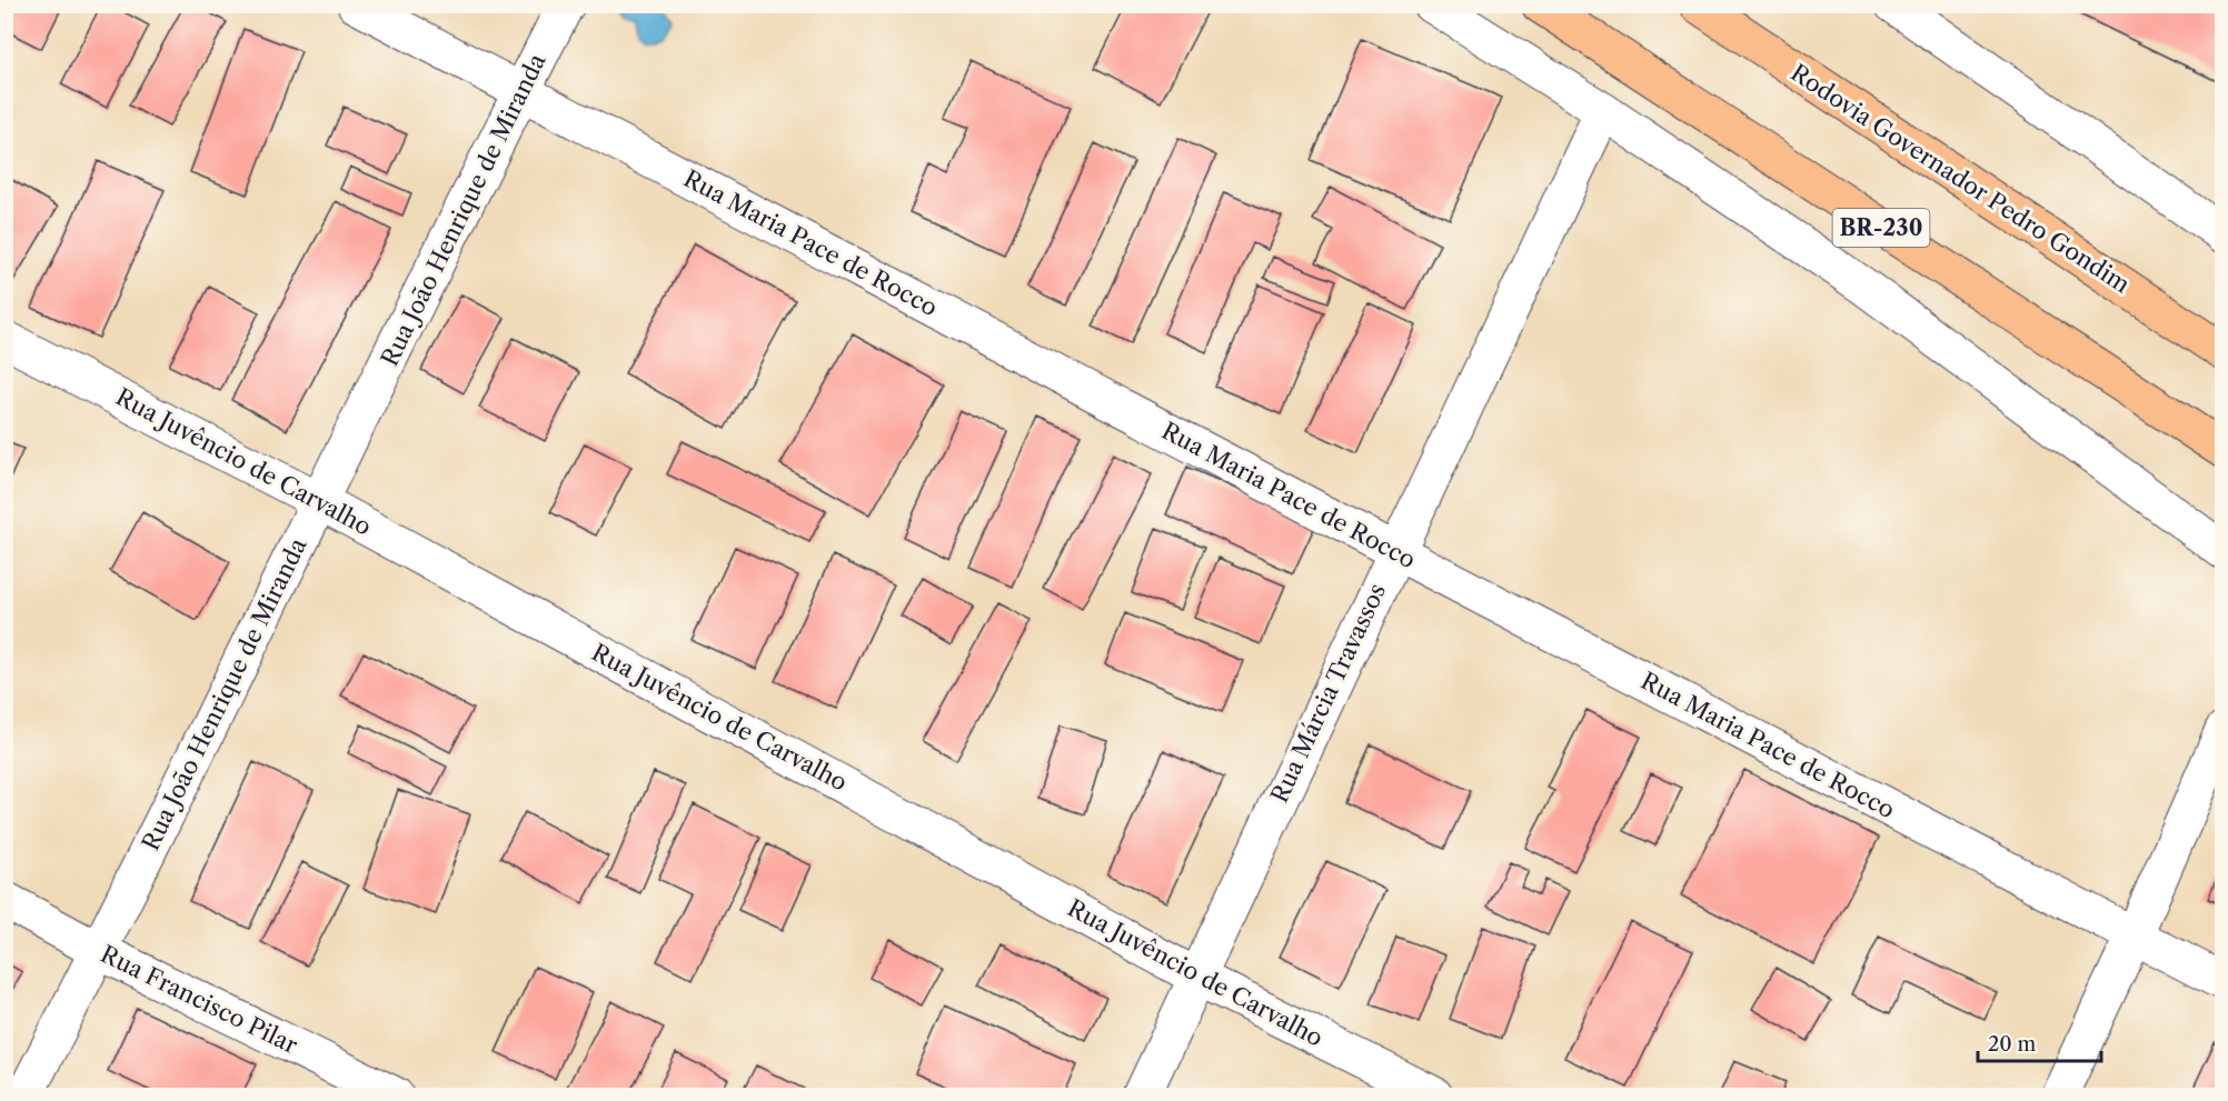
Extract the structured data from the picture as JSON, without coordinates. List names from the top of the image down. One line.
{"streets":{"highway":["Rodovia Governador Pedro Gondim","BR-230"],"street":["Rua João Henrique de Miranda","Rua Maria Pace de Rocco","Rua Juvêncio de Carvalho","Rua Márcia Travassos","Rua Francisco Pilar"]},"crossings":[["Rua João Henrique de Miranda","Rua Maria Pace de Rocco"],["Rua João Henrique de Miranda","Rua Juvêncio de Carvalho"],["Rua João Henrique de Miranda","Rua Francisco Pilar"],["Rua Maria Pace de Rocco","Rua Márcia Travassos"],["Rua Juvêncio de Carvalho","Rua Márcia Travassos"]],"scale_bar":"20 m"}
